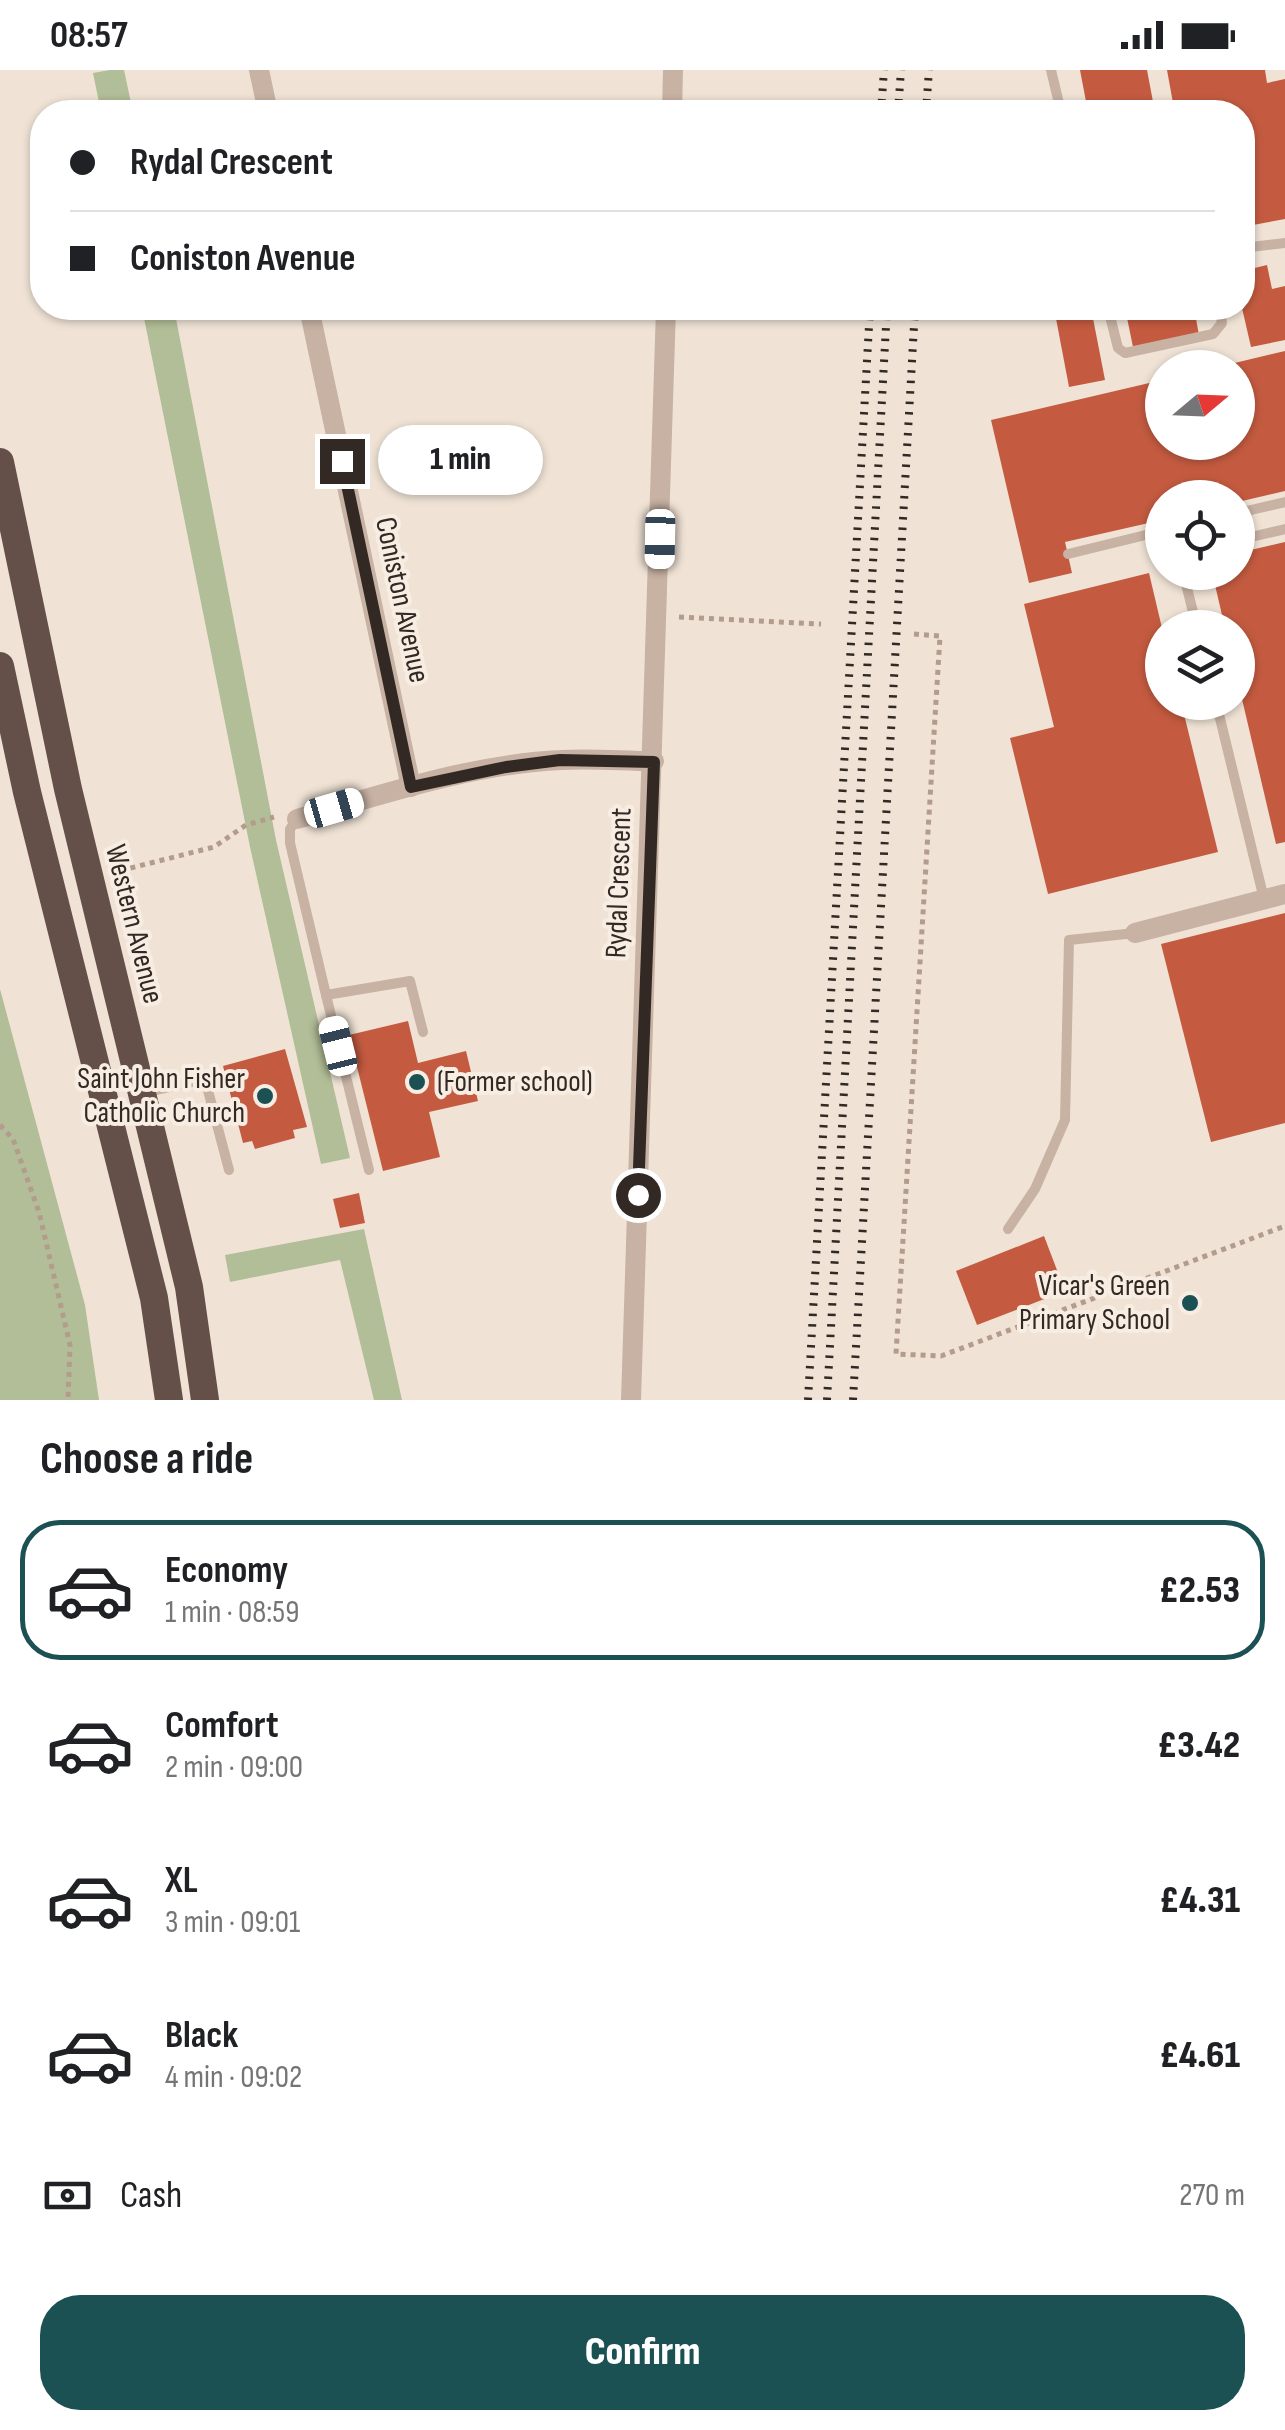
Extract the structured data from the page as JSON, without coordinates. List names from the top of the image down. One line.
{"streets":{"highway":["Western Avenue"],"street":["Coniston Avenue","Rydal Crescent"]},"places":["(Former school)","Saint John Fisher Catholic Church","Vicar's Green Primary School"],"north":"right","page":{"status":"08:57","banner":["Rydal Crescent","Coniston Avenue"],"bubble":"1 min","heading":"Choose a ride","list":[{"name":"Economy","note":"1 min · 08:59","value":"£2.53"},{"name":"Comfort","note":"2 min · 09:00","value":"£3.42"},{"name":"XL","note":"3 min · 09:01","value":"£4.31"},{"name":"Black","note":"4 min · 09:02","value":"£4.61"}],"pay":["Cash","270 m"],"buttons":"Confirm"}}
